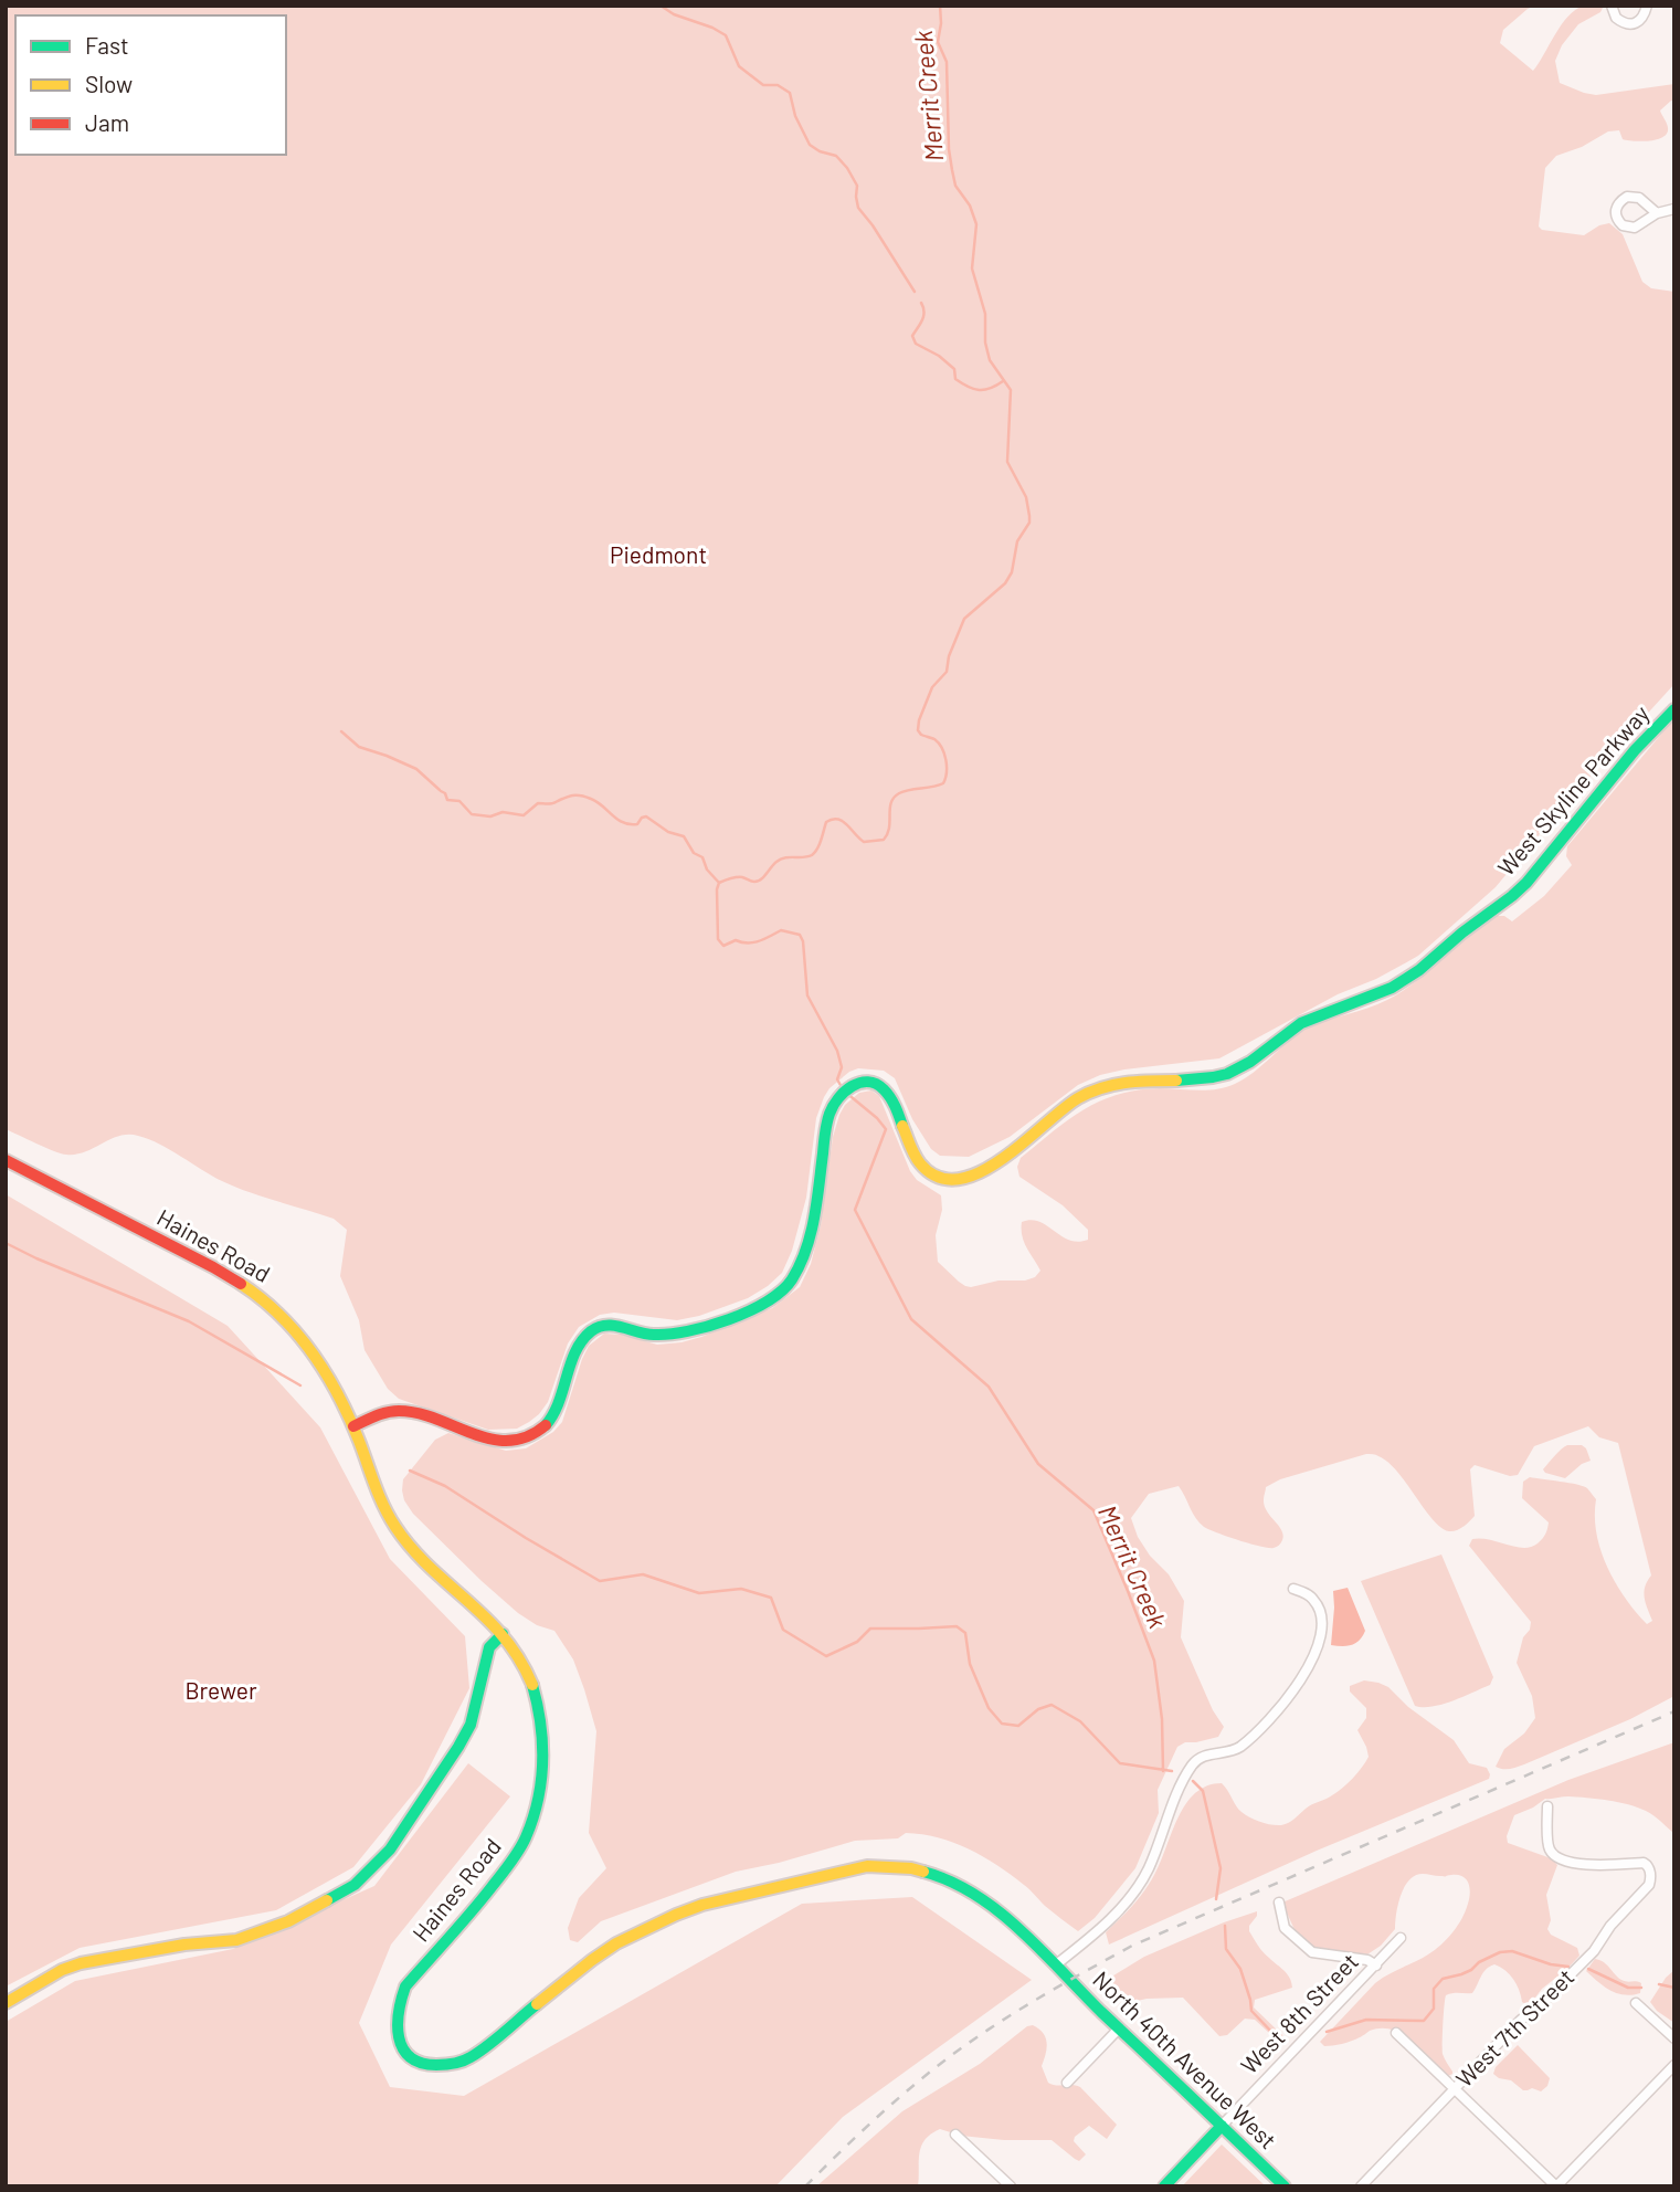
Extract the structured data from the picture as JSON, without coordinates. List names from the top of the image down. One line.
{"streets":{"street":["West Skyline Parkway","Haines Road","West 8th Street","West 7th Street","North 40th Avenue West"]},"crossings":[["West Skyline Parkway","Haines Road"],["Haines Road","North 40th Avenue West"],["West 8th Street","North 40th Avenue West"]],"water":["Merrit Creek"],"parks":["Piedmont","Brewer"],"legend":["Fast","Slow","Jam"]}
